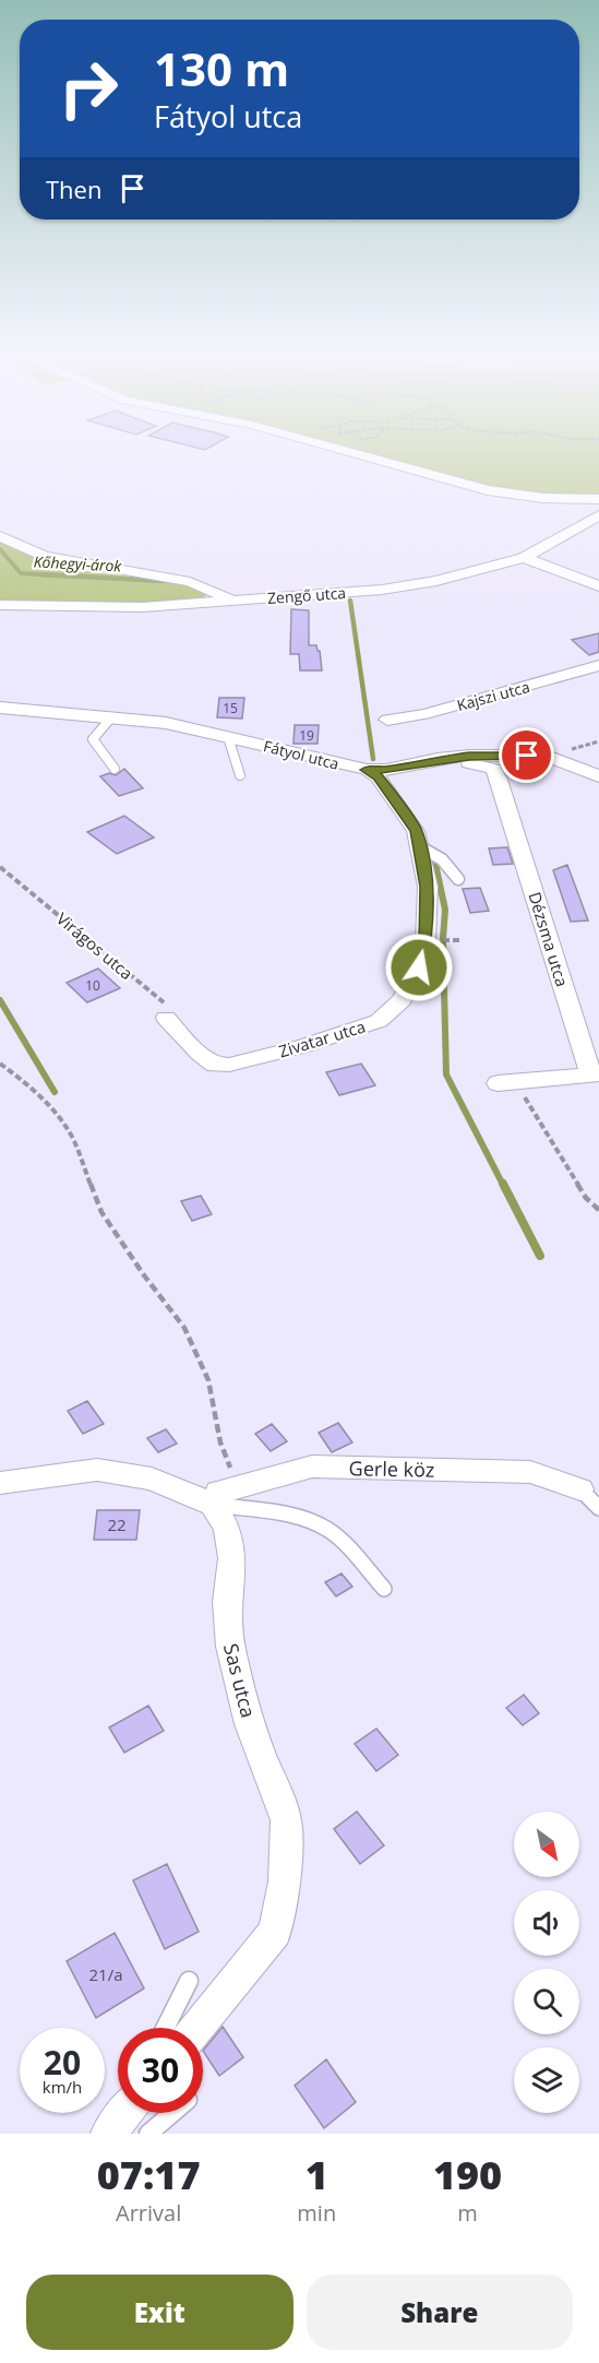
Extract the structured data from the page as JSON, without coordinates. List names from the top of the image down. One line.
{"streets":{"street":["Zengő utca","Kajszi utca","Fátyol utca","Dézsma utca","Zivatar utca","Gerle köz","Sas utca"],"path":["Virágos utca"]},"crossings":[["Fátyol utca","Dézsma utca"],["Fátyol utca","Zivatar utca"],["Virágos utca","Zivatar utca"],["Gerle köz","Sas utca"]],"water":["Kőhegyi-árok"],"house_numbers":["15","19","10","22","21/a"],"north":"bottom right","page":{"turn":["130 m","Fátyol utca"],"then":"Then","speed":"20 km/h","limit":"30","eta":["07:17","Arrival","1","min","190","m"],"buttons":["Exit","Share"]}}
